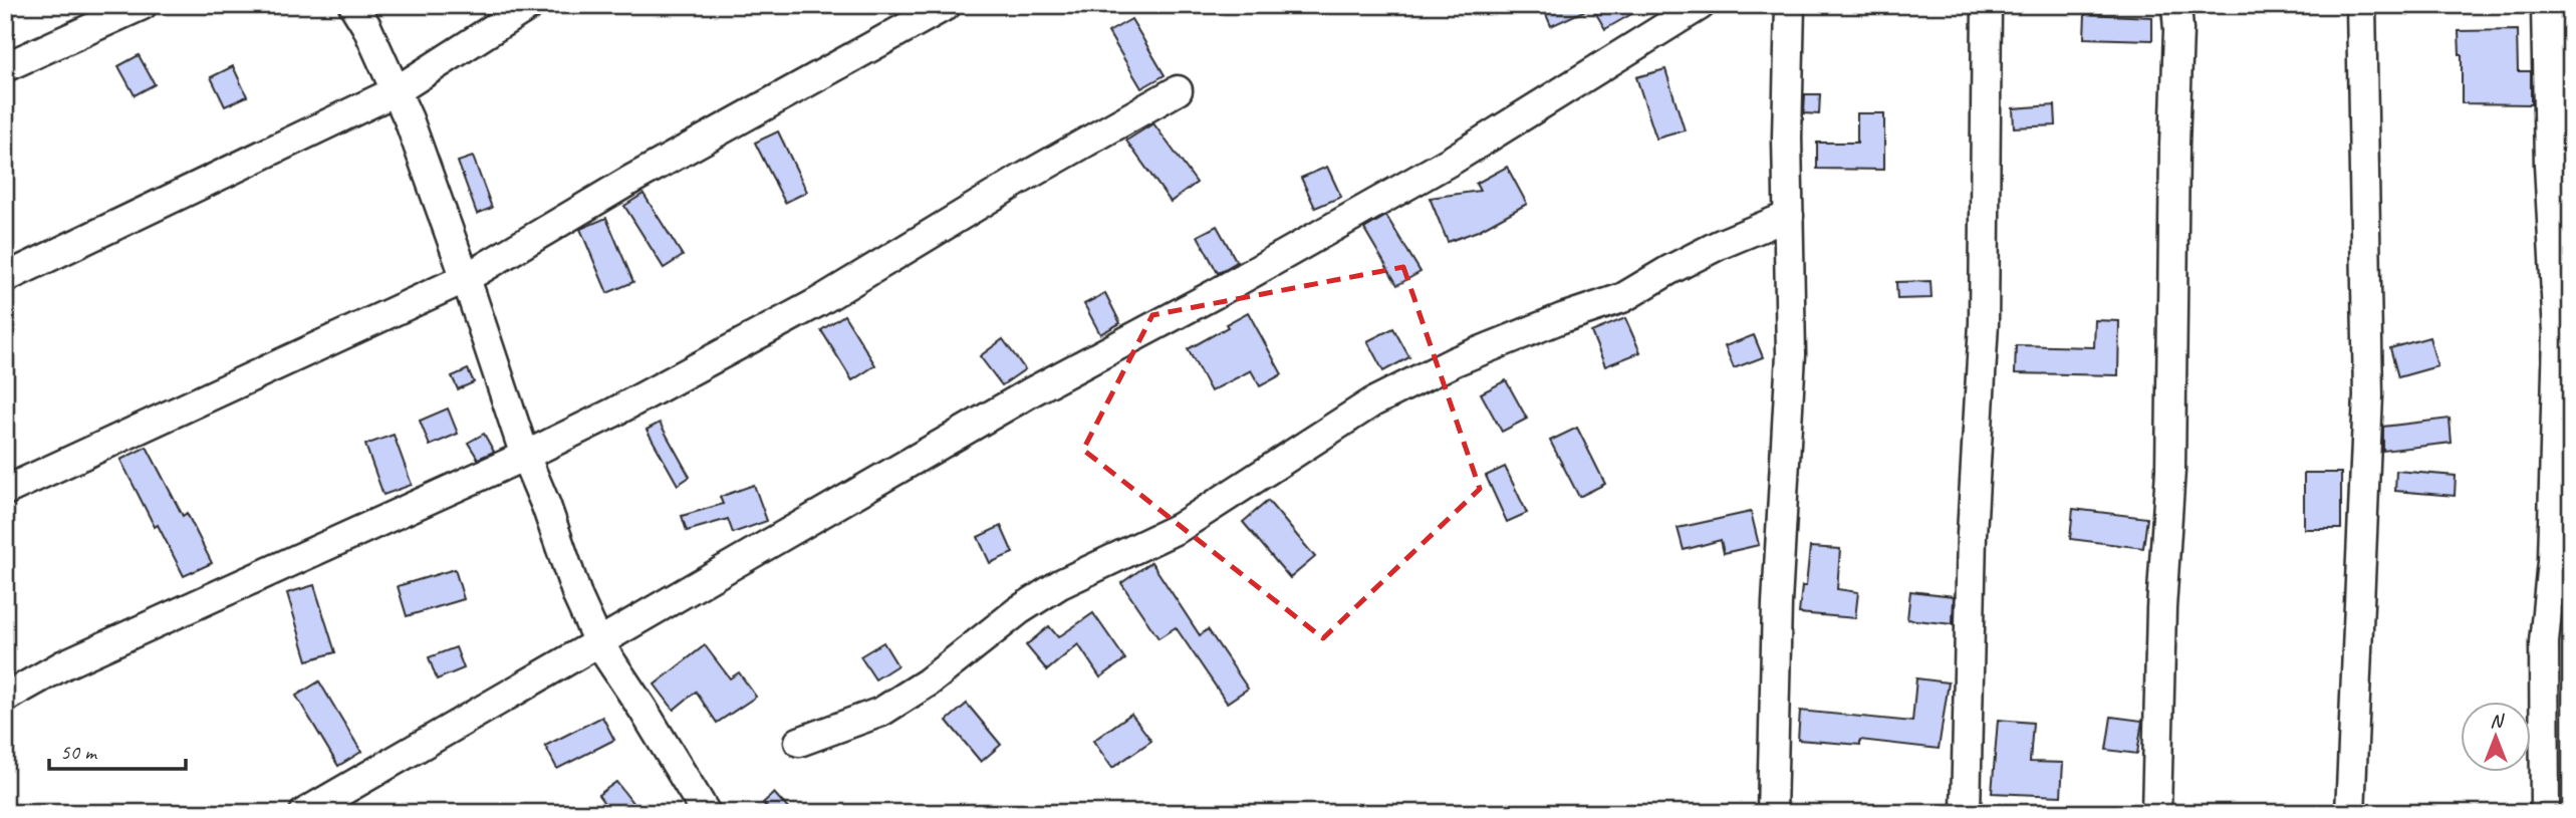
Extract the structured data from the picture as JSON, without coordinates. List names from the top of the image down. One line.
{"scale_bar":"50 m","north":"top"}
